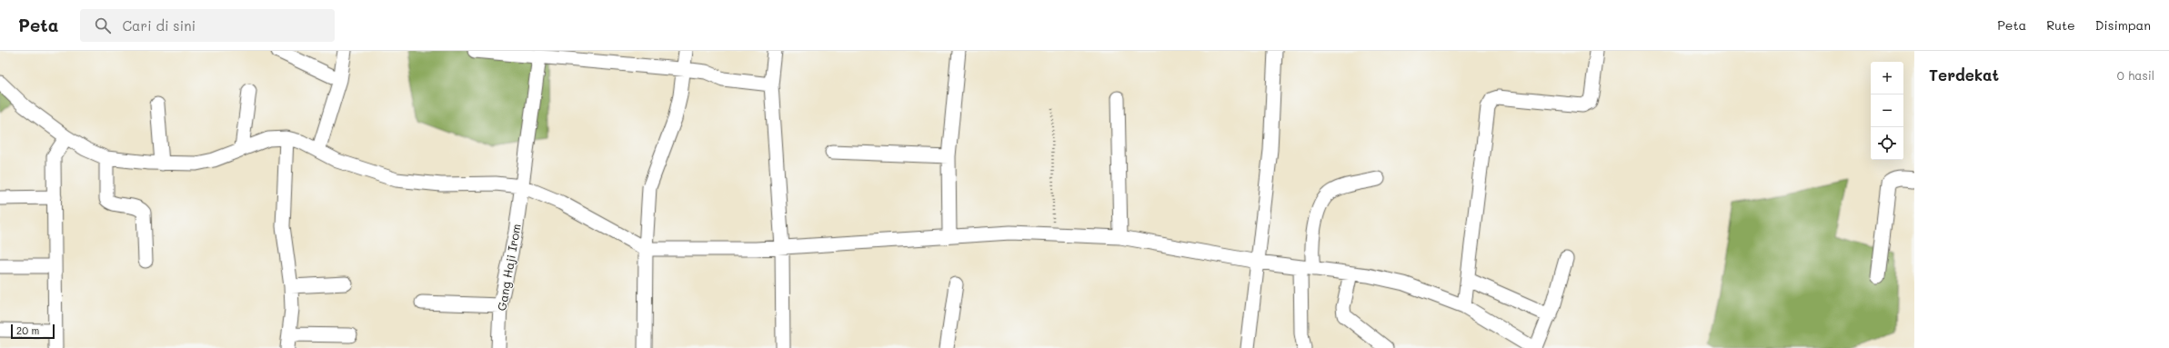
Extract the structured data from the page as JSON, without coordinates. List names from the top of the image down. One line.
{"streets":{"street":["Gang Haji Irom"]},"scale_bar":"20 m","page":{"header":"Peta","search":"Cari di sini","nav":["Peta","Rute","Disimpan"],"heading":["Terdekat","0 hasil"],"map_buttons":["+","−"],"scale":"20 m"}}
